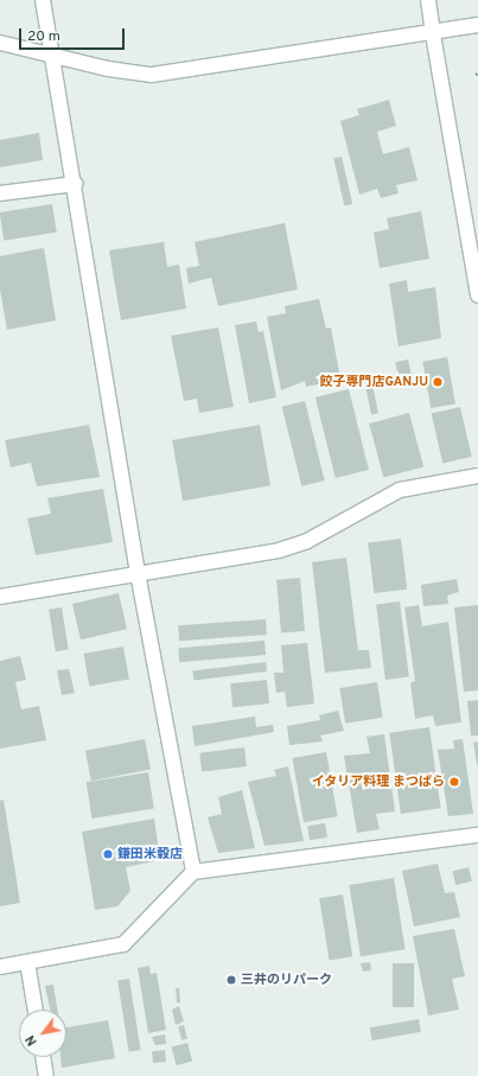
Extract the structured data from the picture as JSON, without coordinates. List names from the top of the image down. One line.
{"places":["餃子専門店GANJU","イタリア料理 まつばら","鎌田米穀店","三井のリパーク"],"scale_bar":"20 m","north":"bottom left"}
